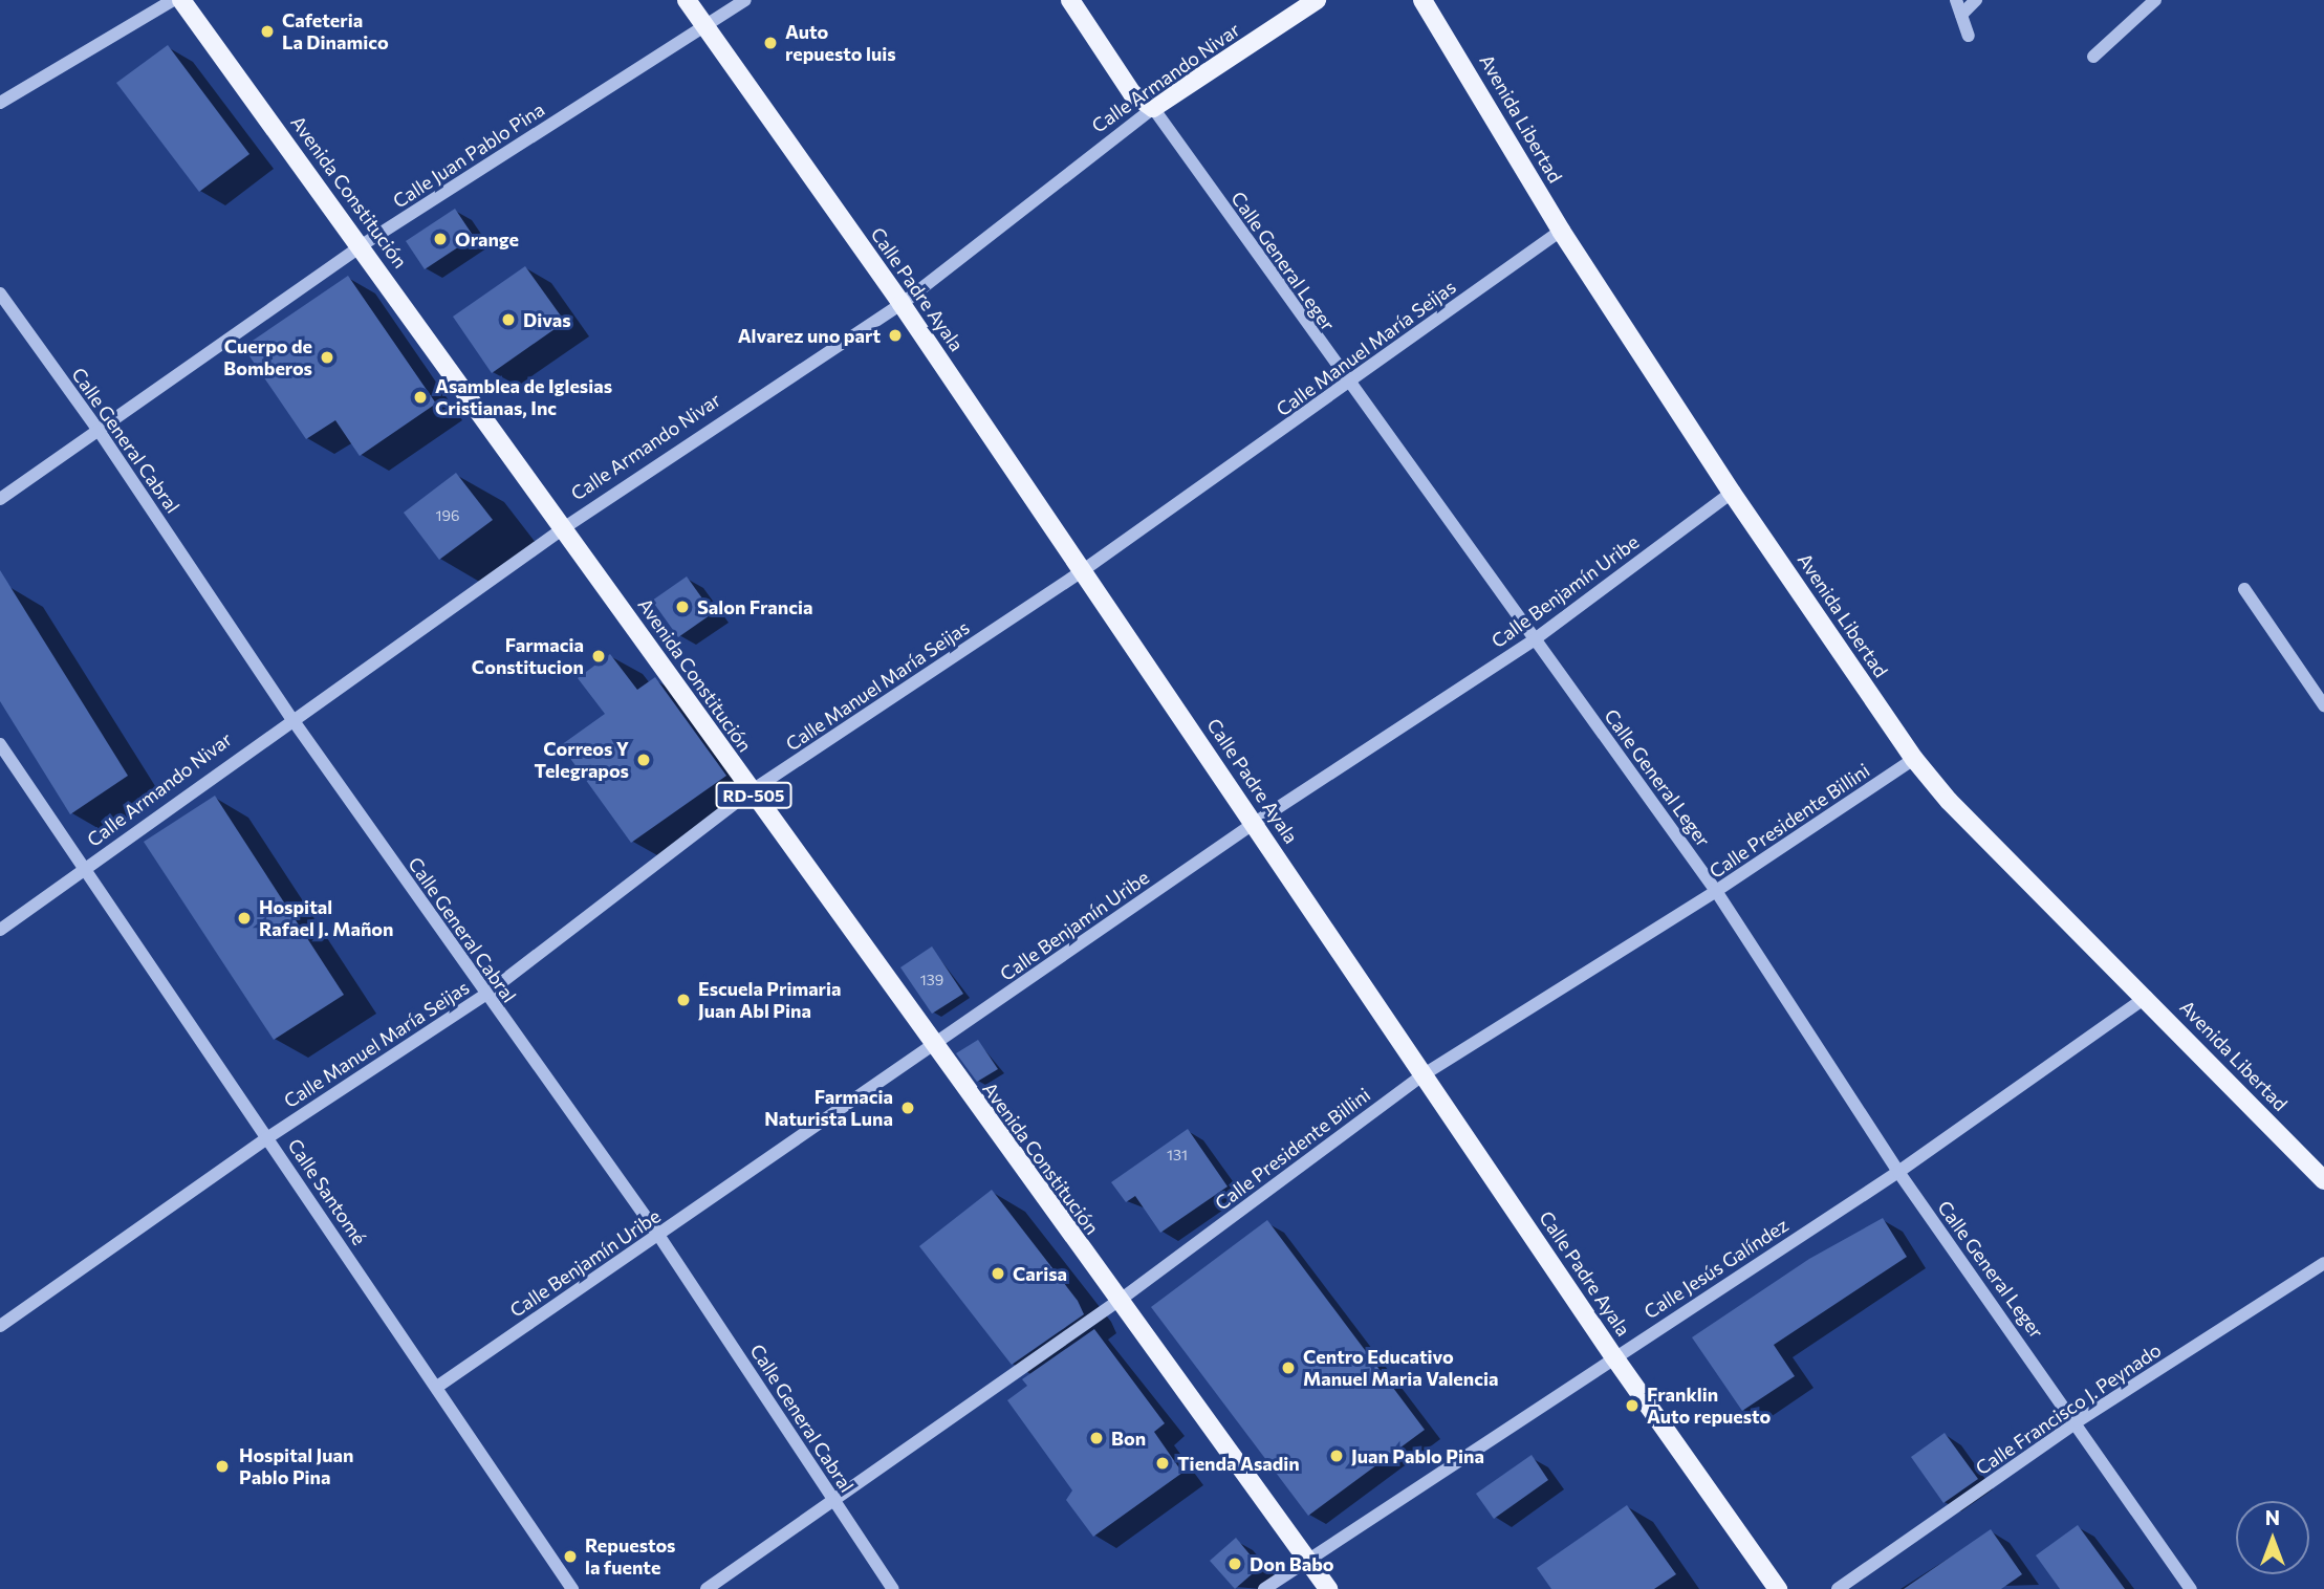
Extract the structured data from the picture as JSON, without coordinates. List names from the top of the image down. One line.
{"streets":{"main road":["Calle Armando Nivar","Avenida Libertad","Avenida Constitución","Calle Padre Ayala","RD-505"],"street":["Calle Juan Pablo Pina","Calle General Leger","Calle Manuel María Seijas","Calle General Cabral","Calle Benjamín Uribe","Calle Presidente Billini","Calle Santomé","Calle Jesús Galíndez","Calle Francisco J. Peynado"]},"crossings":[["Calle Armando Nivar","Avenida Constitución"],["Calle Armando Nivar","Calle General Leger"],["Calle Armando Nivar","Calle Padre Ayala"],["Calle Armando Nivar","Calle General Cabral"],["Calle Armando Nivar","Calle Santomé"],["Avenida Libertad","Calle Manuel María Seijas"],["Avenida Libertad","Calle Benjamín Uribe"],["Avenida Libertad","Calle Presidente Billini"],["Avenida Libertad","Calle Jesús Galíndez"],["Calle Juan Pablo Pina","Avenida Constitución"],["Calle Juan Pablo Pina","Calle Padre Ayala"],["Calle Juan Pablo Pina","Calle General Cabral"],["Avenida Constitución","Calle Manuel María Seijas"],["Avenida Constitución","Calle Benjamín Uribe"],["Avenida Constitución","Calle Presidente Billini"],["Avenida Constitución","Calle Jesús Galíndez"],["Calle General Leger","Calle Manuel María Seijas"],["Calle General Leger","Calle Benjamín Uribe"],["Calle General Leger","Calle Presidente Billini"],["Calle General Leger","Calle Jesús Galíndez"],["Calle General Leger","Calle Francisco J. Peynado"],["Calle Padre Ayala","Calle Manuel María Seijas"],["Calle Padre Ayala","Calle Benjamín Uribe"],["Calle Padre Ayala","Calle Presidente Billini"],["Calle Padre Ayala","Calle Jesús Galíndez"],["Calle Manuel María Seijas","Calle General Cabral"],["Calle Manuel María Seijas","Calle Santomé"],["Calle General Cabral","Calle Benjamín Uribe"],["Calle General Cabral","Calle Presidente Billini"],["Calle Benjamín Uribe","Calle Santomé"]],"places":["Cafeteria La Dinamico","Auto repuesto luis","Orange","Divas","Alvarez uno part","Cuerpo de Bomberos","Asamblea de Iglesias Cristianas, Inc","Salon Francia","Farmacia Constitucion","Correos Y Telegrapos","Hospital Rafael J. Mañon","Escuela Primaria Juan Abl Pina","Farmacia Naturista Luna","Carisa","Centro Educativo Manuel Maria Valencia","Franklin Auto repuesto","Bon","Juan Pablo Pina","Tienda Asadin","Hospital Juan Pablo Pina","Repuestos la fuente","Don Babo"],"house_numbers":["196","139","131"],"north":"top"}
